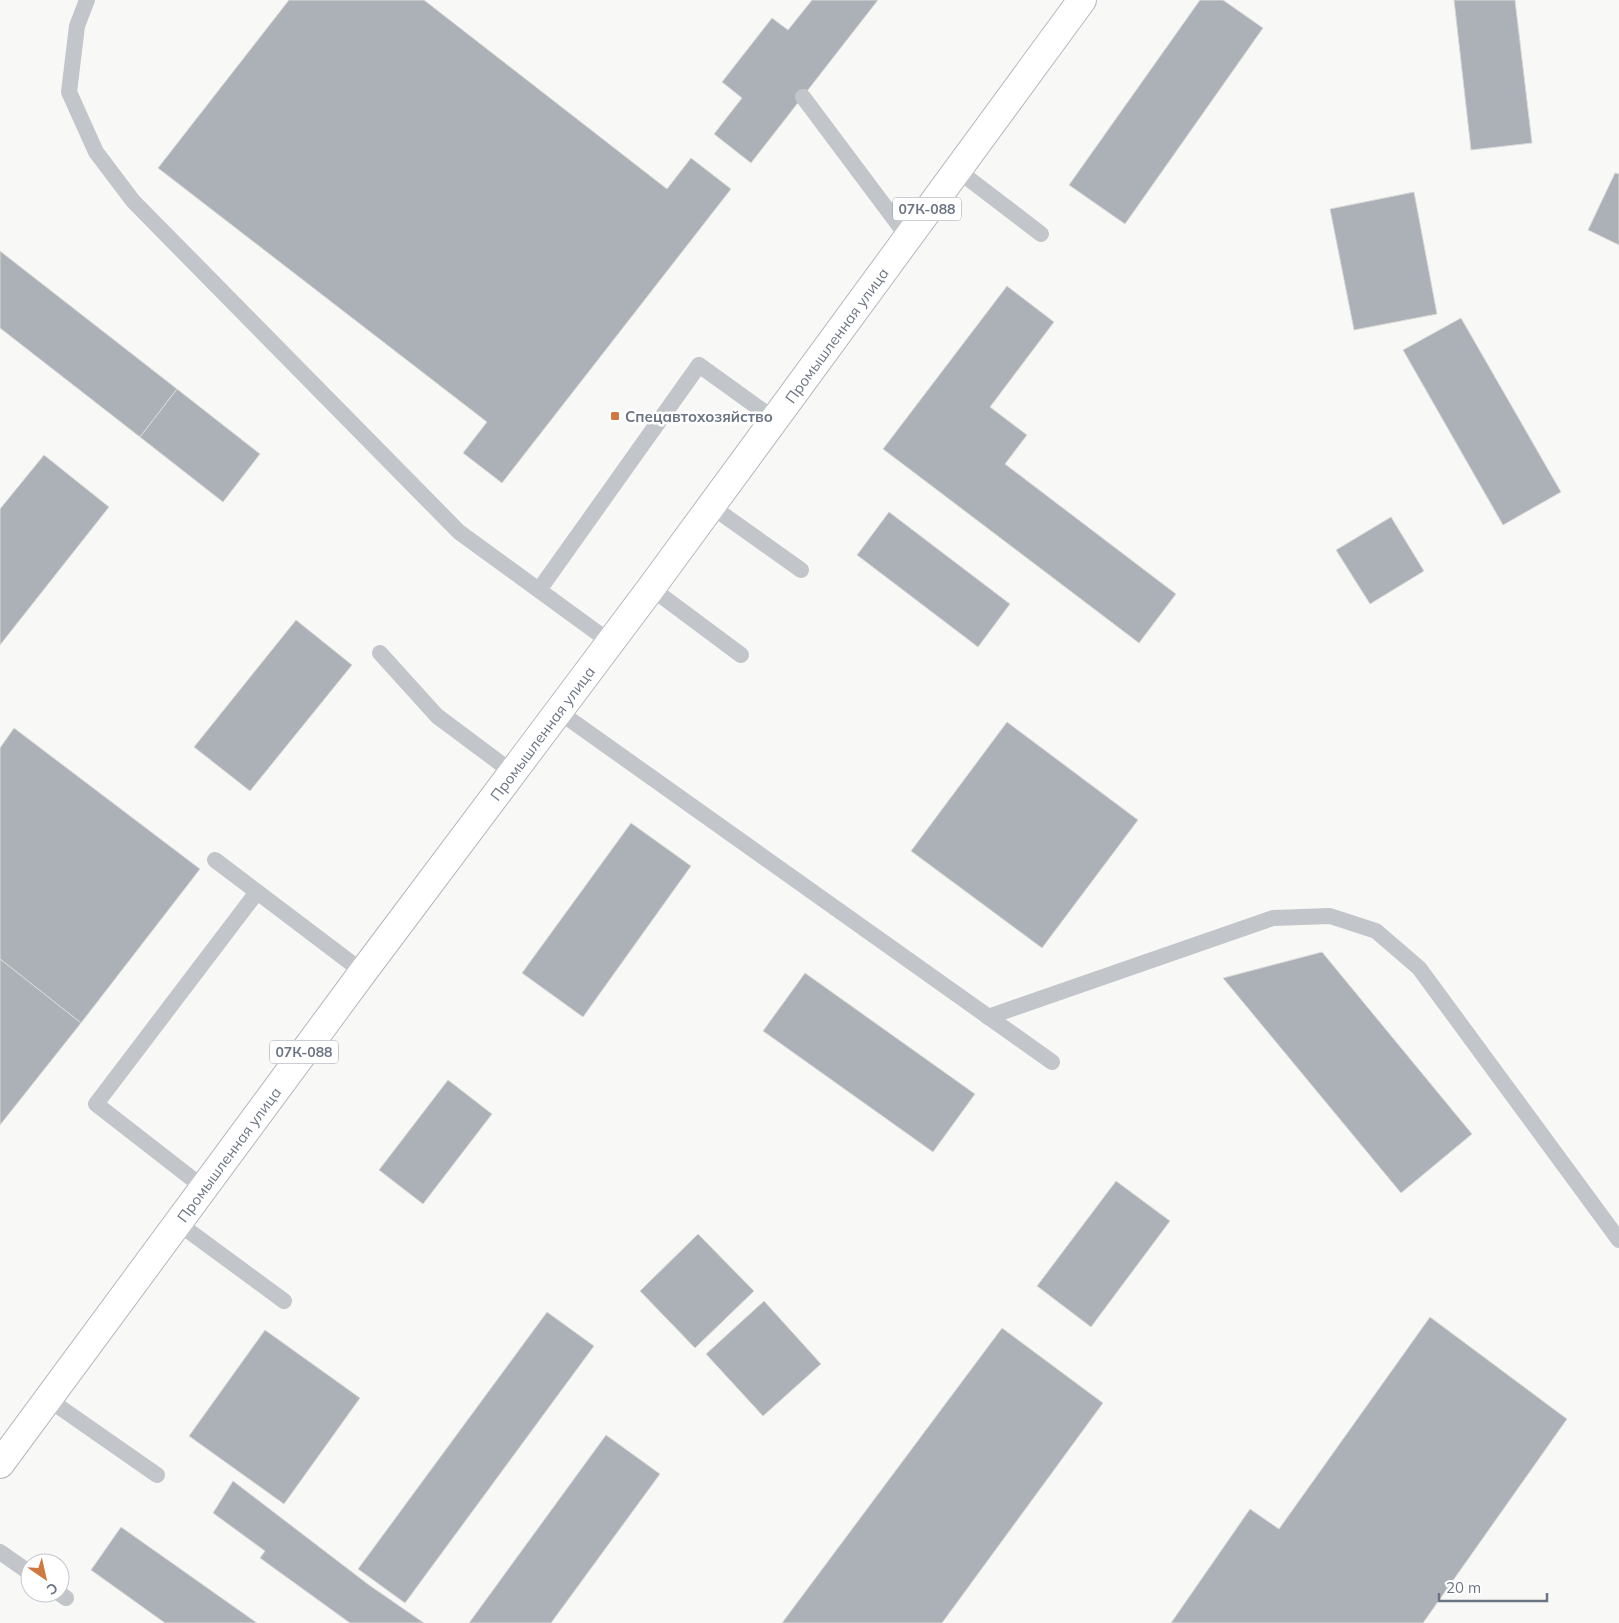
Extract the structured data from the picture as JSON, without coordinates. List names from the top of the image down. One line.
{"streets":{"main road":["07К-088","Промышленная улица"]},"places":{"transit":["Спецавтохозяйство"]},"scale_bar":"20 m","north":"bottom right"}
